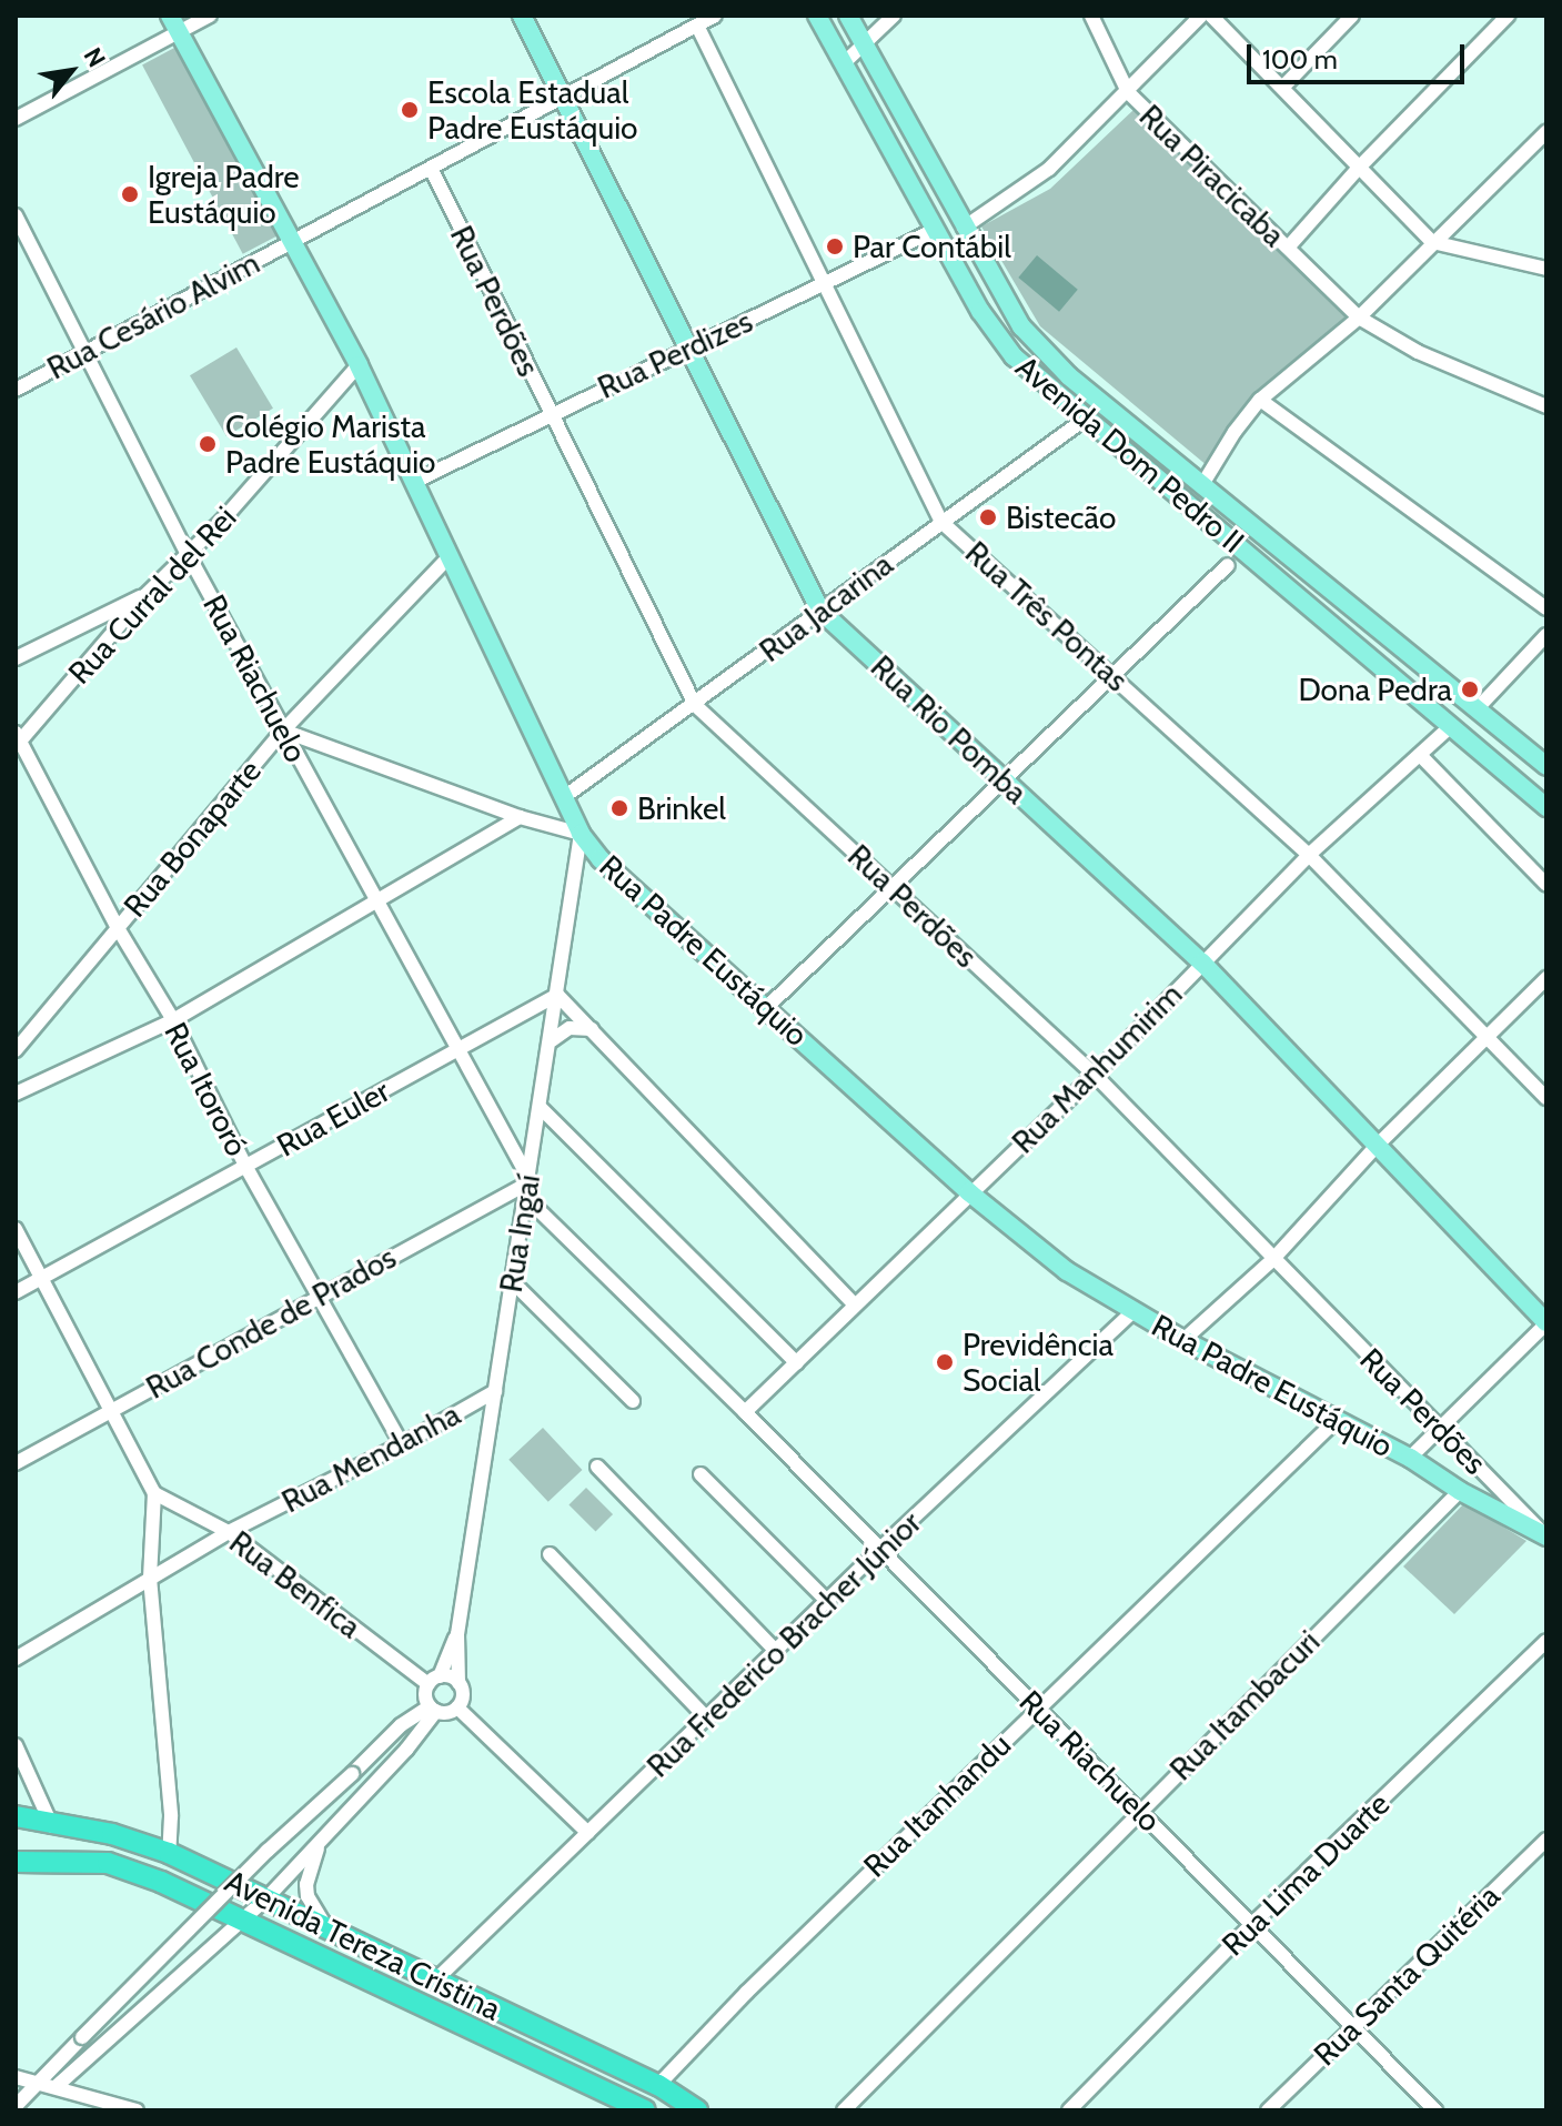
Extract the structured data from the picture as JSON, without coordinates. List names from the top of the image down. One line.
{"streets":{"highway":["Avenida Tereza Cristina"],"main road":["Avenida Dom Pedro II","Rua Rio Pomba","Rua Padre Eustáquio"],"street":["Rua Piracicaba","Rua Perdões","Rua Cesário Alvim","Rua Perdizes","Rua Curral del Rei","Rua Jacarina","Rua Três Pontas","Rua Riachuelo","Rua Bonaparte","Rua Manhumirim","Rua Itororó","Rua Euler","Rua Ingaí","Rua Conde de Prados","Rua Mendanha","Rua Benfica","Rua Frederico Bracher Júnior","Rua Itambacuri","Rua Itanhandu","Rua Lima Duarte","Rua Santa Quitéria"]},"crossings":[["Rua Perdões","Rua Cesário Alvim"],["Rua Perdões","Rua Perdizes"],["Rua Perdões","Rua Jacarina"],["Rua Perdões","Rua Padre Eustáquio"],["Rua Perdões","Rua Manhumirim"],["Rua Cesário Alvim","Rua Três Pontas"],["Rua Cesário Alvim","Rua Riachuelo"],["Rua Cesário Alvim","Rua Rio Pomba"],["Rua Cesário Alvim","Rua Padre Eustáquio"],["Rua Perdizes","Avenida Dom Pedro II"],["Rua Perdizes","Rua Três Pontas"],["Rua Perdizes","Rua Rio Pomba"],["Rua Perdizes","Rua Padre Eustáquio"],["Avenida Dom Pedro II","Rua Jacarina"],["Avenida Dom Pedro II","Rua Manhumirim"],["Rua Curral del Rei","Rua Riachuelo"],["Rua Curral del Rei","Rua Padre Eustáquio"],["Rua Curral del Rei","Rua Itororó"],["Rua Jacarina","Rua Três Pontas"],["Rua Jacarina","Rua Rio Pomba"],["Rua Jacarina","Rua Padre Eustáquio"],["Rua Três Pontas","Rua Manhumirim"],["Rua Riachuelo","Rua Bonaparte"],["Rua Riachuelo","Rua Manhumirim"],["Rua Riachuelo","Rua Euler"],["Rua Riachuelo","Rua Ingaí"],["Rua Riachuelo","Rua Conde de Prados"],["Rua Riachuelo","Rua Frederico Bracher Júnior"],["Rua Riachuelo","Rua Itambacuri"],["Rua Riachuelo","Rua Itanhandu"],["Rua Riachuelo","Rua Lima Duarte"],["Rua Riachuelo","Rua Santa Quitéria"],["Rua Rio Pomba","Rua Manhumirim"],["Rua Bonaparte","Rua Padre Eustáquio"],["Rua Bonaparte","Rua Itororó"],["Rua Padre Eustáquio","Rua Manhumirim"],["Rua Padre Eustáquio","Rua Ingaí"],["Rua Padre Eustáquio","Rua Frederico Bracher Júnior"],["Rua Padre Eustáquio","Rua Itambacuri"],["Rua Padre Eustáquio","Rua Itanhandu"],["Rua Itororó","Rua Euler"],["Rua Itororó","Rua Conde de Prados"],["Rua Itororó","Rua Mendanha"],["Rua Euler","Rua Ingaí"],["Rua Ingaí","Rua Conde de Prados"],["Rua Ingaí","Rua Mendanha"],["Rua Ingaí","Rua Benfica"],["Rua Mendanha","Rua Benfica"],["Rua Frederico Bracher Júnior","Avenida Tereza Cristina"],["Rua Itanhandu","Avenida Tereza Cristina"]],"places":["Escola Estadual Padre Eustáquio","Igreja Padre Eustáquio","Par Contábil","Colégio Marista Padre Eustáquio","Bistecão","Dona Pedra","Brinkel","Previdência Social"],"scale_bar":"100 m","north":"top right"}
